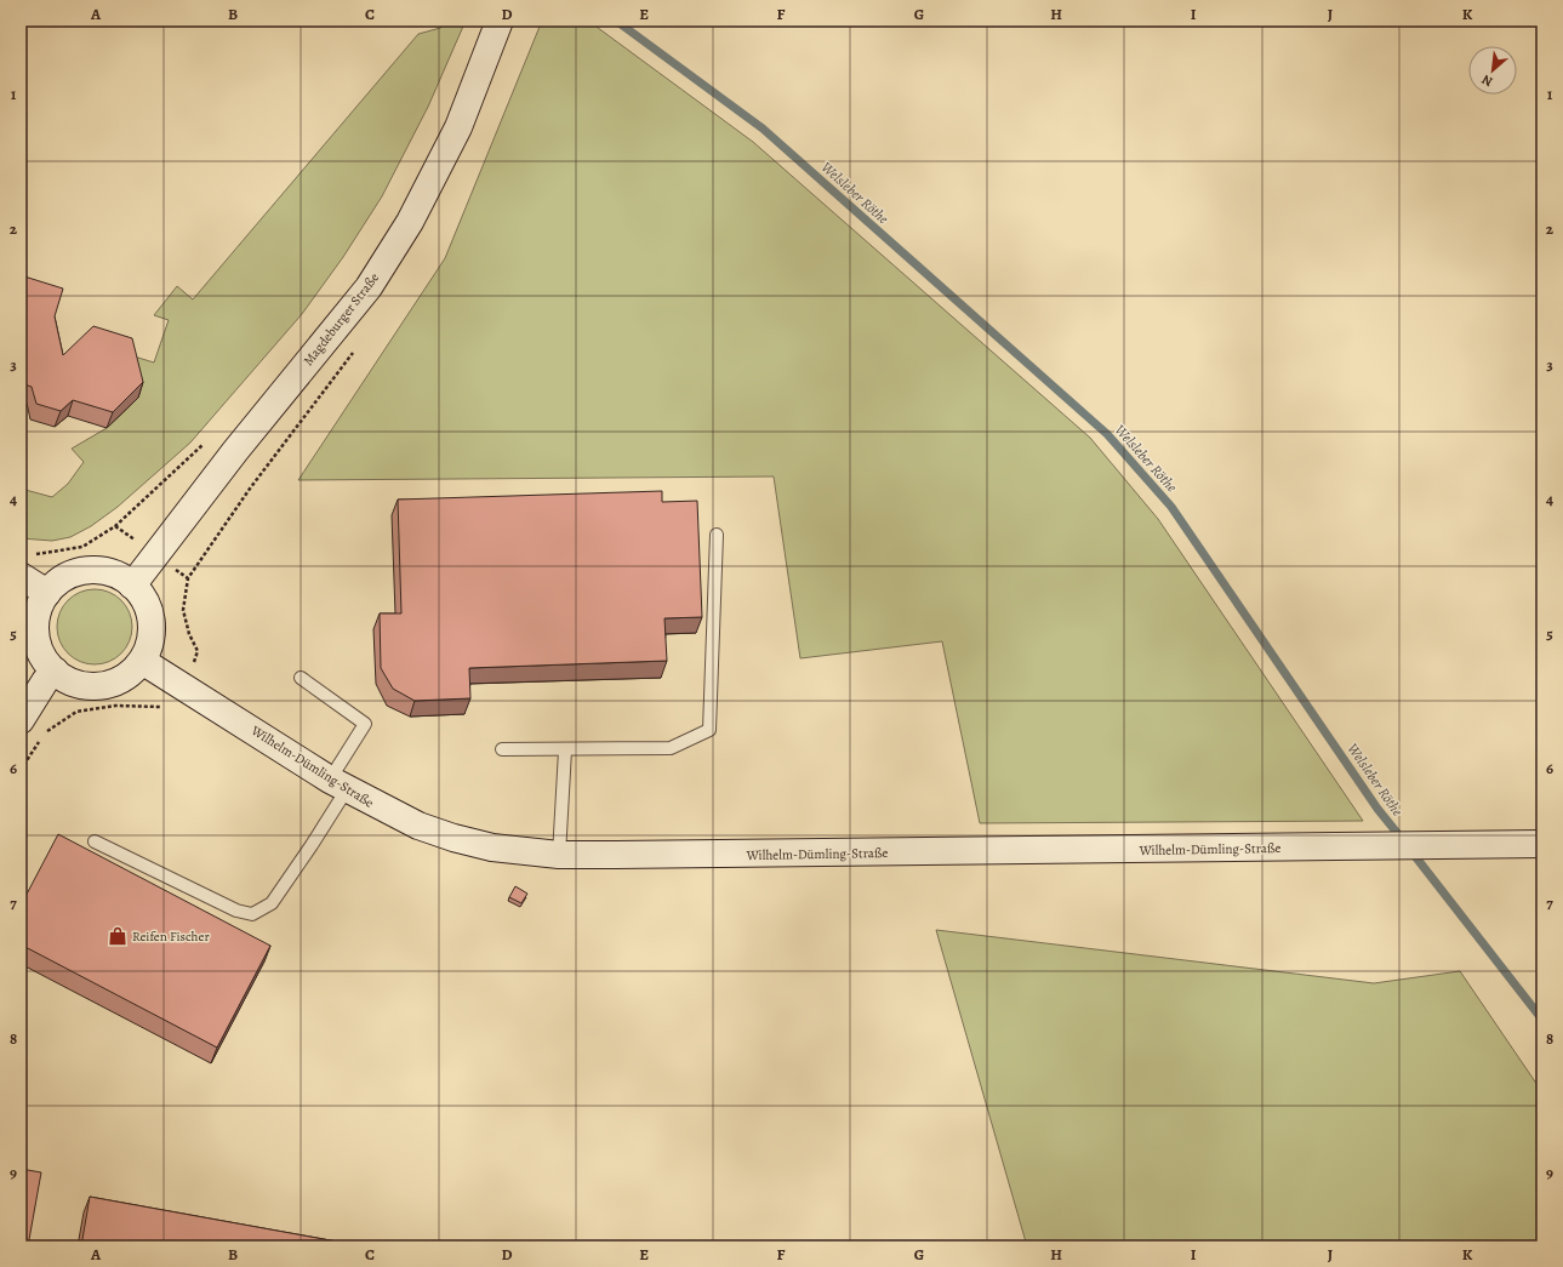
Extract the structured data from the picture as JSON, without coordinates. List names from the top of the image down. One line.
{"streets":{"street":["Magdeburger Straße","Wilhelm-Dümling-Straße"]},"crossings":[["Magdeburger Straße","Wilhelm-Dümling-Straße"]],"water":["Welsleber Röthe"],"places":{"shop":["Reifen Fischer"]},"north":"bottom left","grid":{"columns":["A","B","C","D","E","F","G","H","I","J","K"],"rows":["1","2","3","4","5","6","7","8","9"]}}
